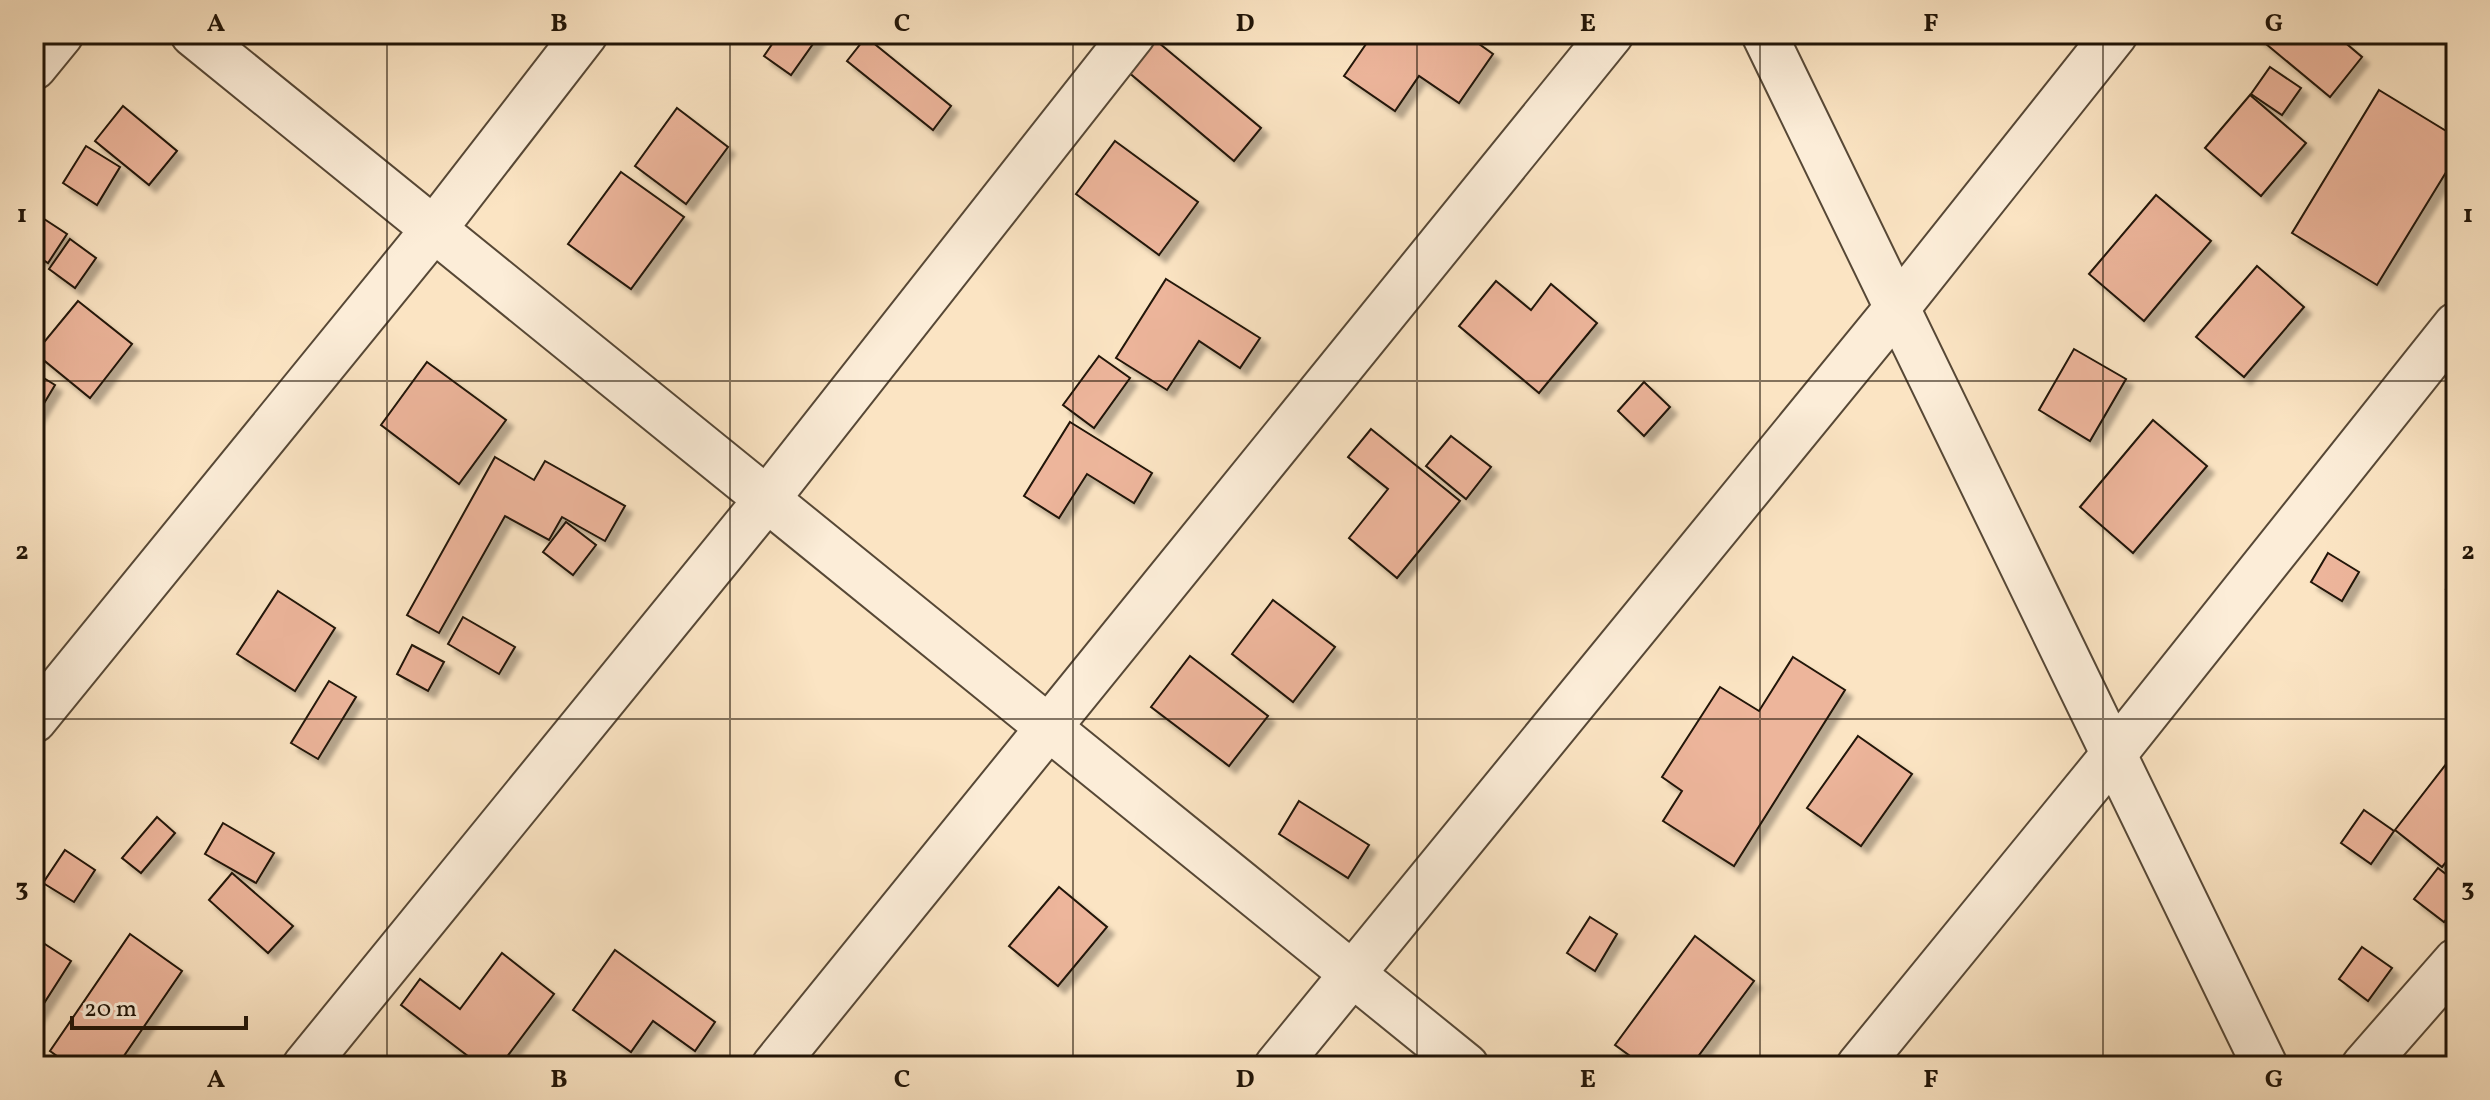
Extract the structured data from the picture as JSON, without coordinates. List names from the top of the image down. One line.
{"scale_bar":"20 m","grid":{"columns":["A","B","C","D","E","F","G"],"rows":["1","2","3"]}}
